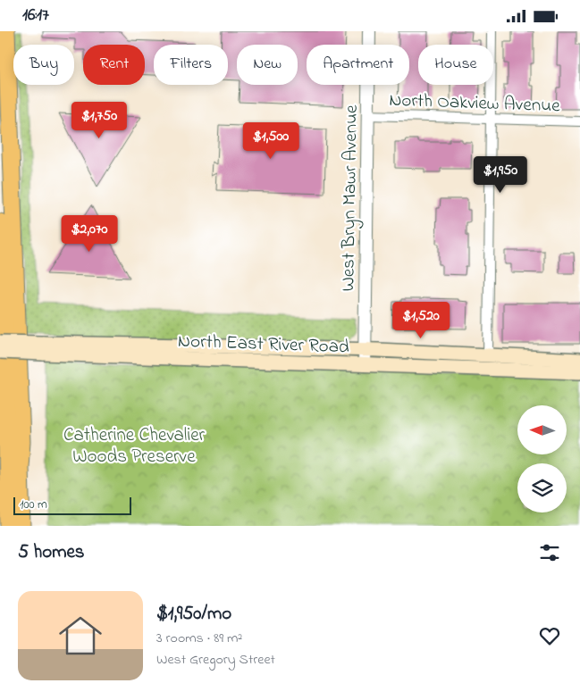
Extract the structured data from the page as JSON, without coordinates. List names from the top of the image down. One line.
{"streets":{"main road":["North East River Road"],"street":["North Oakview Avenue","West Bryn Mawr Avenue"]},"crossings":[["North Oakview Avenue","West Bryn Mawr Avenue"],["West Bryn Mawr Avenue","North East River Road"]],"parks":["Catherine Chevalier Woods Preserve"],"scale_bar":"100 m","north":"left","page":{"status":"16:17","chip":["Buy","Rent","Filters","New","Apartment","House"],"price":["$1,750","$1,500","$1,950","$2,070","$1,520"],"scale":"100 m","heading":"5 homes","list":[{"name":"$1,950/mo","note":"3 rooms · 89 m² · West Gregory Street"}]}}
